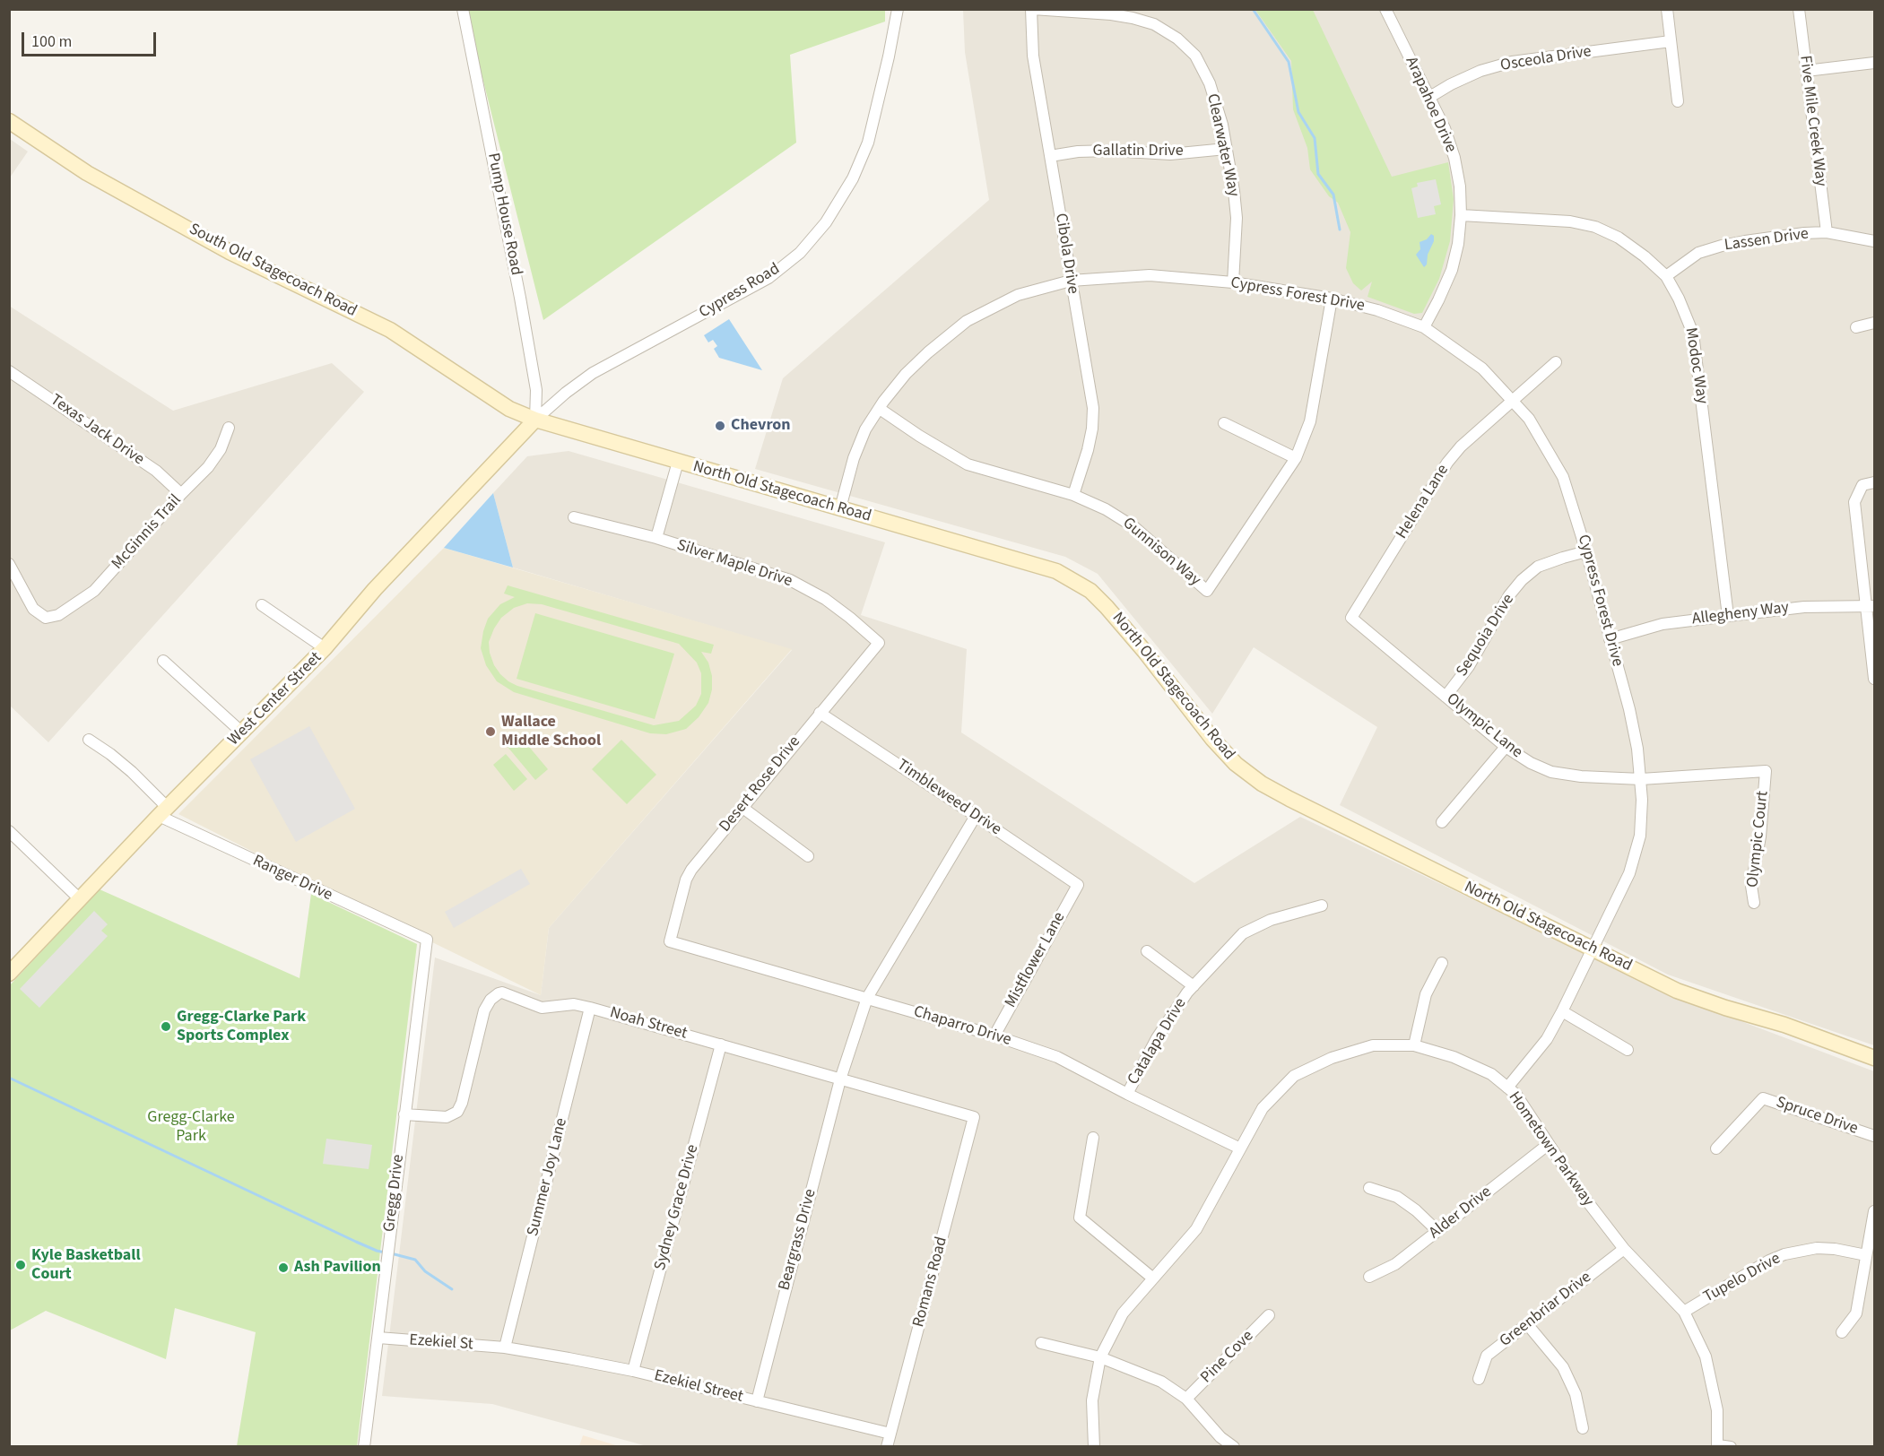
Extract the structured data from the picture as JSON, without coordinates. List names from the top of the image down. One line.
{"streets":{"street":["Osceola Drive","Arapahoe Drive","Five Mile Creek Way","Clearwater Way","Gallatin Drive","Pump House Road","Lassen Drive","Cibola Drive","South Old Stagecoach Road","Cypress Road","Cypress Forest Drive","Modoc Way","Texas Jack Drive","North Old Stagecoach Road","Helena Lane","McGinnis Trail","Gunnison Way","Silver Maple Drive","Allegheny Way","Sequoia Drive","West Center Street","Olympic Lane","Desert Rose Drive","Timbleweed Drive","Olympic Court","Ranger Drive","Mistflower Lane","Noah Street","Chaparro Drive","Catalapa Drive","Spruce Drive","Hometown Parkway","Summer Joy Lane","Gregg Drive","Sydney Grace Drive","Alder Drive","Beargrass Drive","Tupelo Drive","Romans Road","Greenbriar Drive","Ezekiel St","Pine Cove","Ezekiel Street"]},"crossings":[["Osceola Drive","Arapahoe Drive"],["Arapahoe Drive","Cypress Forest Drive"],["Arapahoe Drive","Modoc Way"],["Five Mile Creek Way","Lassen Drive"],["Clearwater Way","Gallatin Drive"],["Clearwater Way","Cibola Drive"],["Clearwater Way","Cypress Forest Drive"],["Gallatin Drive","Cibola Drive"],["Pump House Road","South Old Stagecoach Road"],["Pump House Road","Cypress Road"],["Pump House Road","North Old Stagecoach Road"],["Pump House Road","West Center Street"],["Lassen Drive","Modoc Way"],["Cibola Drive","Cypress Forest Drive"],["Cibola Drive","Gunnison Way"],["South Old Stagecoach Road","Cypress Road"],["South Old Stagecoach Road","North Old Stagecoach Road"],["South Old Stagecoach Road","West Center Street"],["Cypress Road","North Old Stagecoach Road"],["Cypress Road","West Center Street"],["Cypress Forest Drive","North Old Stagecoach Road"],["Cypress Forest Drive","Helena Lane"],["Cypress Forest Drive","Gunnison Way"],["Cypress Forest Drive","Allegheny Way"],["Cypress Forest Drive","Sequoia Drive"],["Cypress Forest Drive","Olympic Lane"],["Cypress Forest Drive","Olympic Court"],["Cypress Forest Drive","Hometown Parkway"],["Modoc Way","Allegheny Way"],["Texas Jack Drive","McGinnis Trail"],["North Old Stagecoach Road","West Center Street"],["Helena Lane","Olympic Lane"],["Silver Maple Drive","Desert Rose Drive"],["Sequoia Drive","Olympic Lane"],["West Center Street","Ranger Drive"],["Olympic Lane","Olympic Court"],["Desert Rose Drive","Timbleweed Drive"],["Desert Rose Drive","Chaparro Drive"],["Timbleweed Drive","Mistflower Lane"],["Ranger Drive","Gregg Drive"],["Mistflower Lane","Chaparro Drive"],["Noah Street","Summer Joy Lane"],["Noah Street","Gregg Drive"],["Noah Street","Sydney Grace Drive"],["Noah Street","Beargrass Drive"],["Noah Street","Romans Road"],["Chaparro Drive","Catalapa Drive"],["Chaparro Drive","Hometown Parkway"],["Chaparro Drive","Beargrass Drive"],["Hometown Parkway","Alder Drive"],["Hometown Parkway","Tupelo Drive"],["Hometown Parkway","Greenbriar Drive"],["Summer Joy Lane","Ezekiel St"],["Summer Joy Lane","Ezekiel Street"],["Gregg Drive","Ezekiel St"],["Sydney Grace Drive","Ezekiel Street"],["Beargrass Drive","Ezekiel Street"],["Romans Road","Ezekiel Street"],["Ezekiel St","Ezekiel Street"]],"parks":["Gregg-Clarke Park"],"places":["Chevron","Wallace Middle School","Gregg-Clarke Park Sports Complex","Kyle Basketball Court","Ash Pavilion"],"scale_bar":"100 m"}
